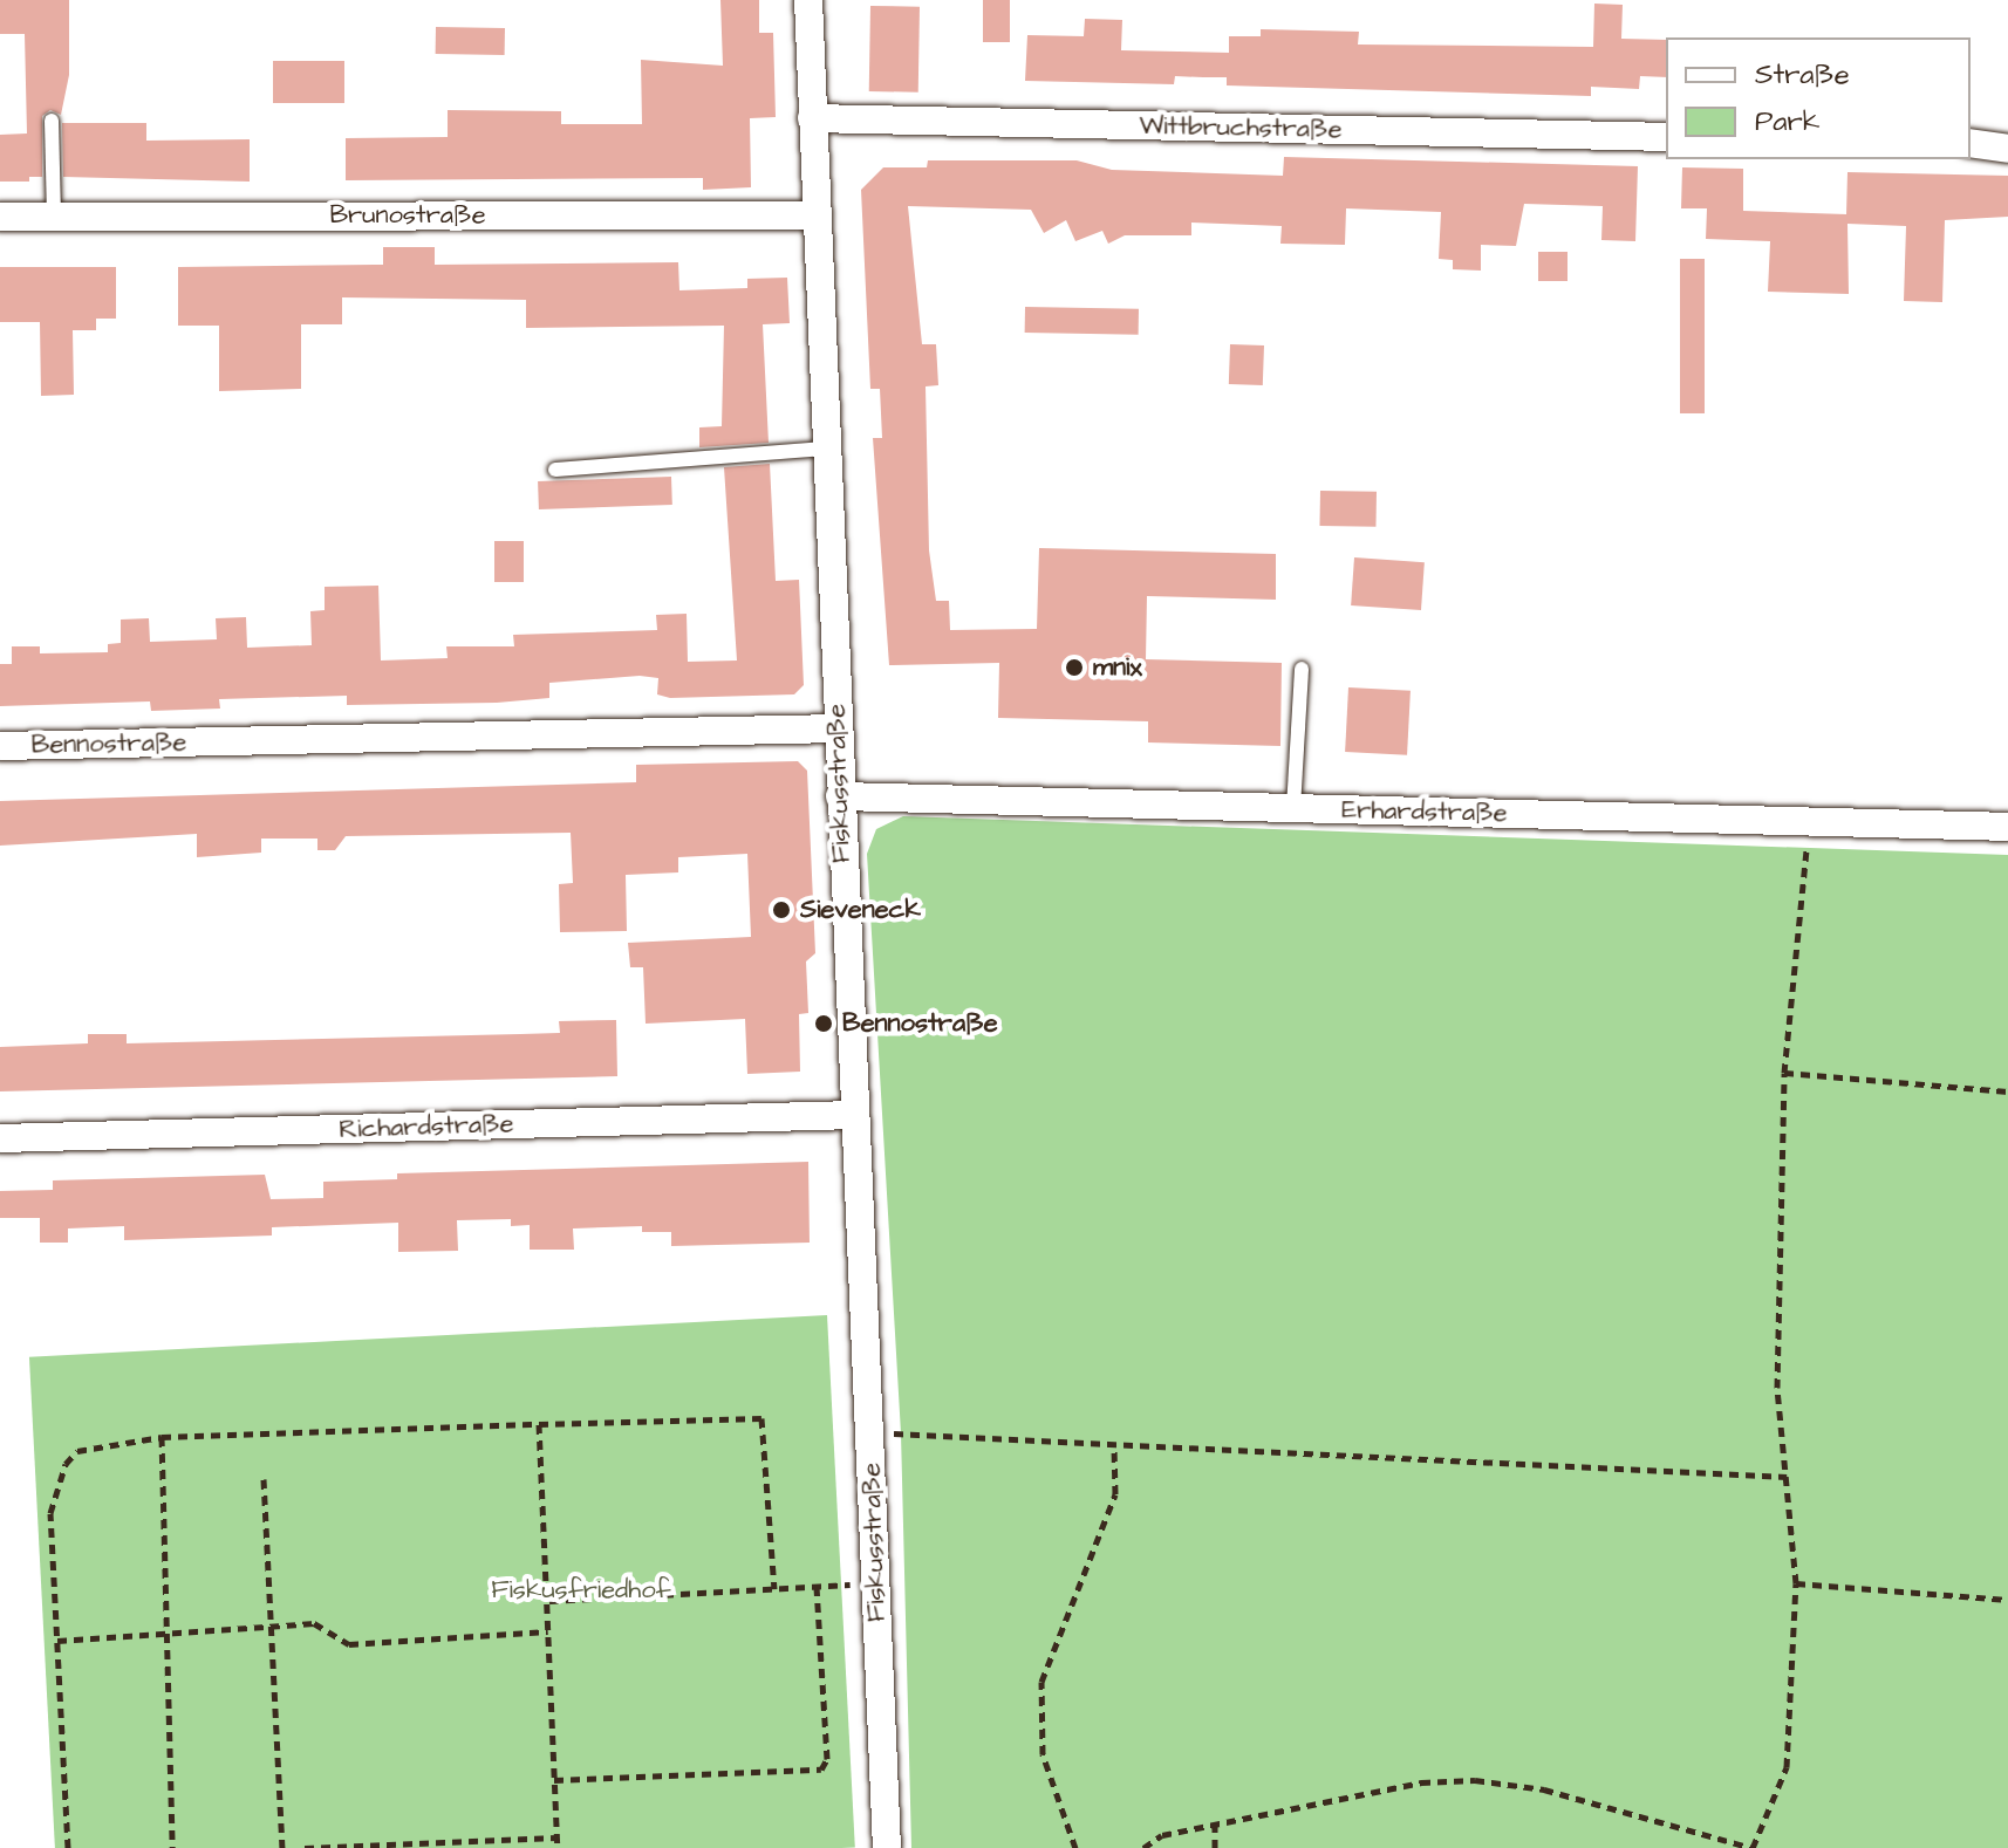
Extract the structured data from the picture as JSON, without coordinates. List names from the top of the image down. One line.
{"streets":{"street":["Wittbruchstraße","Brunostraße","Bennostraße","Fiskusstraße","Erhardstraße","Richardstraße"]},"crossings":[["Wittbruchstraße","Fiskusstraße"],["Brunostraße","Fiskusstraße"],["Bennostraße","Fiskusstraße"],["Fiskusstraße","Erhardstraße"],["Fiskusstraße","Richardstraße"]],"parks":["Fiskusfriedhof"],"places":["mnix","Sieveneck","Bennostraße"],"legend":["Straße","Park"]}
